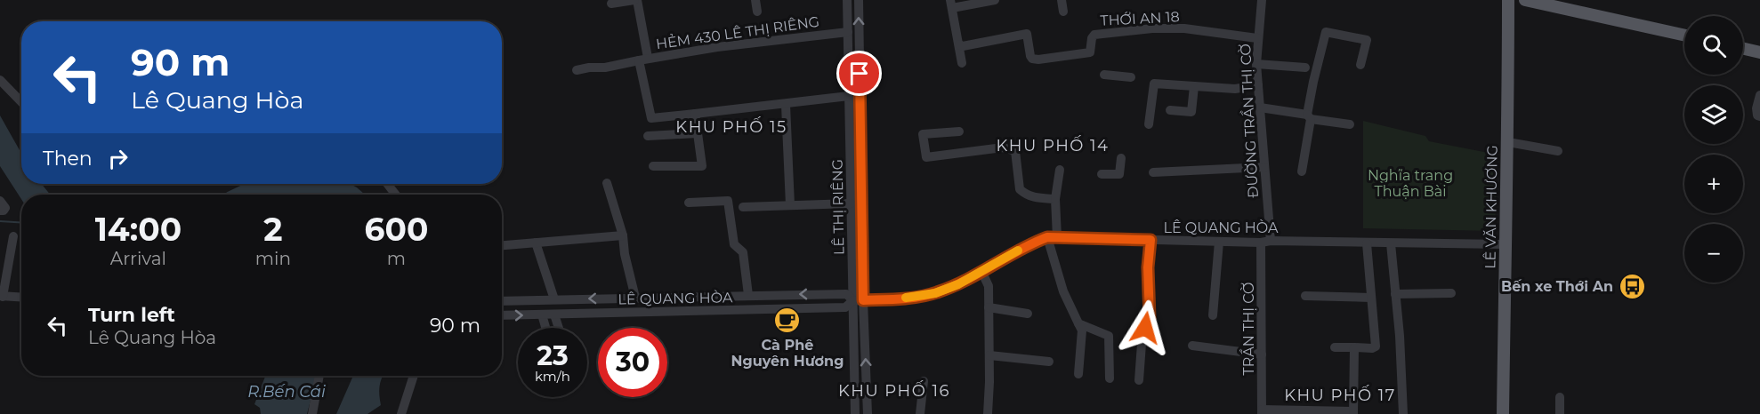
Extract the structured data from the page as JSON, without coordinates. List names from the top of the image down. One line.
{"streets":{"main road":["LÊ VĂN KHƯƠNG"],"street":["THỚI AN 18","HẺM 430 LÊ THỊ RIÊNG","ĐƯỜNG TRẦN THỊ CỜ","LÊ THỊ RIÊNG","LÊ QUANG HÒA","TRẦN THỊ CỜ"]},"crossings":[["THỚI AN 18","ĐƯỜNG TRẦN THỊ CỜ"],["HẺM 430 LÊ THỊ RIÊNG","LÊ THỊ RIÊNG"],["ĐƯỜNG TRẦN THỊ CỜ","LÊ QUANG HÒA"],["ĐƯỜNG TRẦN THỊ CỜ","TRẦN THỊ CỜ"],["LÊ THỊ RIÊNG","LÊ QUANG HÒA"],["LÊ VĂN KHƯƠNG","LÊ QUANG HÒA"],["LÊ QUANG HÒA","TRẦN THỊ CỜ"]],"districts":["KHU PHỐ 15","KHU PHỐ 14","KHU PHỐ 16","KHU PHỐ 17"],"water":["R.Bến Cái"],"parks":["Nghĩa trang Thuận Bài"],"places":{"bus stop":["Bến xe Thới An"],"cafe":["Cà Phê Nguyên Hương"]},"page":{"map_buttons":["+","−"],"turn":["90 m","Lê Quang Hòa"],"then":"Then","eta":["14:00","Arrival","2","min","600","m"],"list":[{"name":"Turn left","note":"Lê Quang Hòa","value":"90 m"}],"speed":"23 km/h","limit":"30"}}
